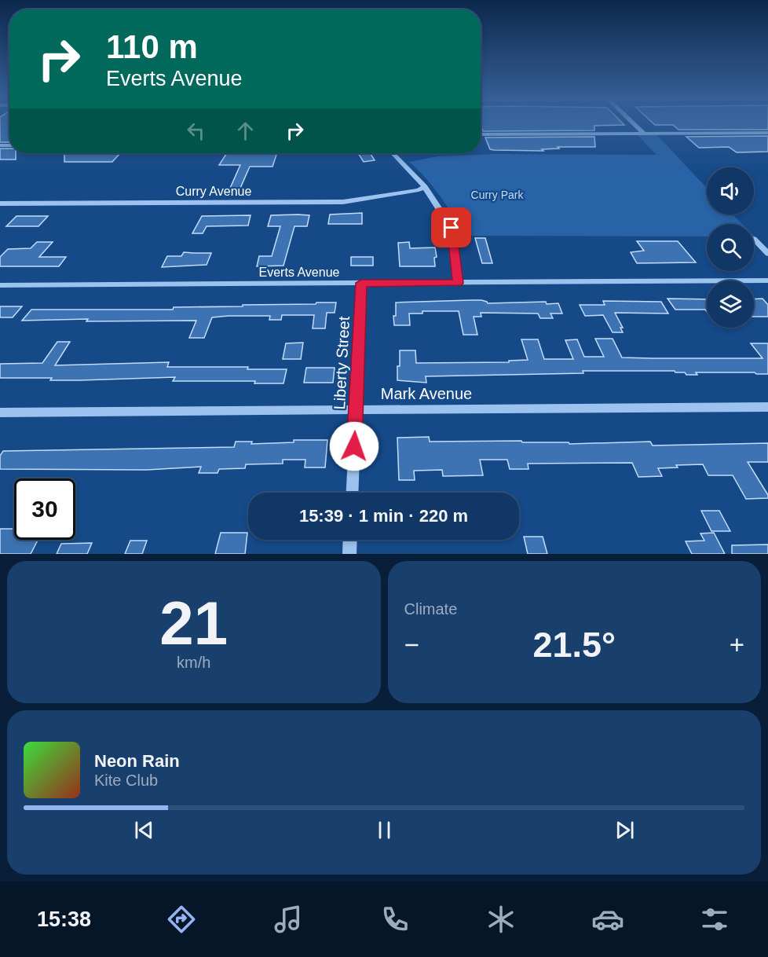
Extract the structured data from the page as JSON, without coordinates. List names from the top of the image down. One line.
{"streets":{"street":["Curry Avenue","Everts Avenue","Liberty Street","Mark Avenue"]},"crossings":[["Everts Avenue","Liberty Street"],["Liberty Street","Mark Avenue"]],"parks":["Curry Park"],"page":{"turn":["110 m","Everts Avenue"],"limit":"30","trip":"15:39 · 1 min · 220 m","tile":[["21","km/h"],"Climate"],"heat":["−","21.5°","+"],"song":["Neon Rain","Kite Club"],"tabs":"15:38"}}
